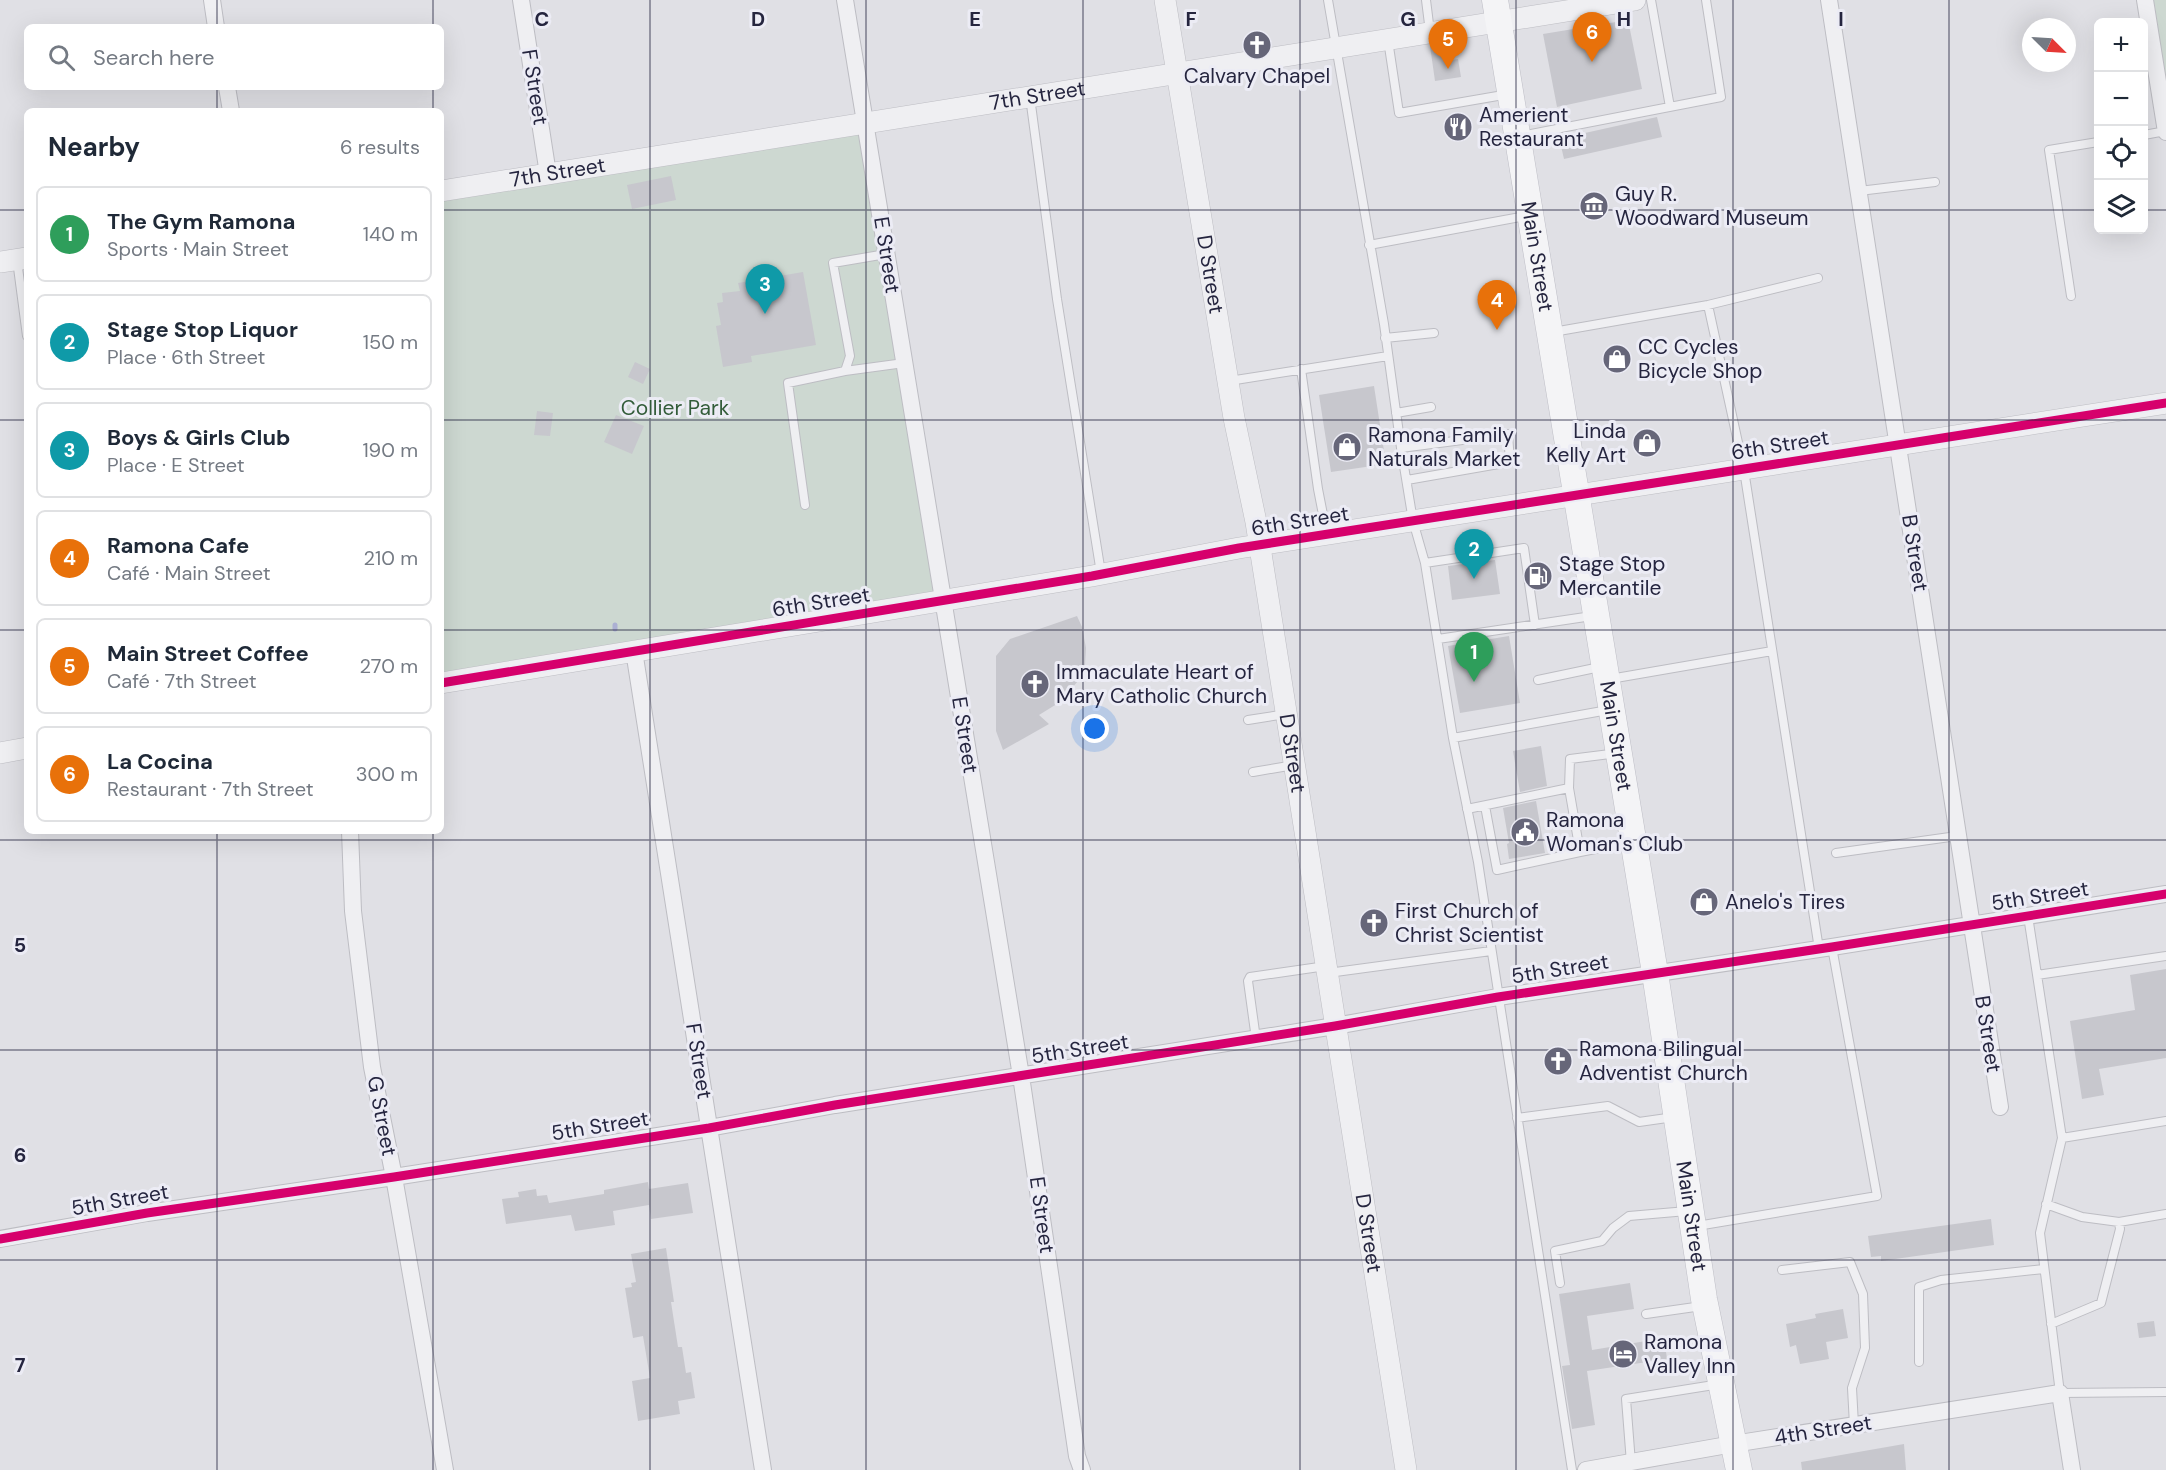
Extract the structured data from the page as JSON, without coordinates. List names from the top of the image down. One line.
{"streets":{"main road":["Main Street"],"street":["F Street","7th Street","E Street","D Street","6th Street","B Street","5th Street","G Street","4th Street"]},"crossings":[["F Street","7th Street"],["F Street","6th Street"],["F Street","5th Street"],["7th Street","E Street"],["7th Street","Main Street"],["7th Street","D Street"],["E Street","6th Street"],["E Street","5th Street"],["Main Street","6th Street"],["Main Street","5th Street"],["Main Street","4th Street"],["D Street","6th Street"],["D Street","5th Street"],["6th Street","B Street"],["B Street","5th Street"],["5th Street","G Street"]],"parks":["Collier Park"],"places":{"church":["Calvary Chapel","Immaculate Heart of Mary Catholic Church","First Church of Christ Scientist","Ramona Bilingual Adventist Church"],"restaurant":["Amerient Restaurant"],"museum":["Guy R. Woodward Museum"],"shop":["CC Cycles Bicycle Shop","Linda Kelly Art","Ramona Family Naturals Market","Anelo's Tires"],"fuel station":["Stage Stop Mercantile"],"public building":["Ramona Woman's Club"],"hotel":["Ramona Valley Inn"]},"north":"bottom right","page":{"pins":["6","5","3","4","2","1"],"map_buttons":["+","−"],"search":"Search here","heading":["Nearby","6 results"],"list":[{"mark":"1","name":"The Gym Ramona","note":"Sports · Main Street","value":"140 m"},{"mark":"2","name":"Stage Stop Liquor","note":"Place · 6th Street","value":"150 m"},{"mark":"3","name":"Boys & Girls Club","note":"Place · E Street","value":"190 m"},{"mark":"4","name":"Ramona Cafe","note":"Café · Main Street","value":"210 m"},{"mark":"5","name":"Main Street Coffee","note":"Café · 7th Street","value":"270 m"},{"mark":"6","name":"La Cocina","note":"Restaurant · 7th Street","value":"300 m"}]},"grid":{"columns":["C","D","E","F","G","H","I"],"rows":["5","6","7"]}}
